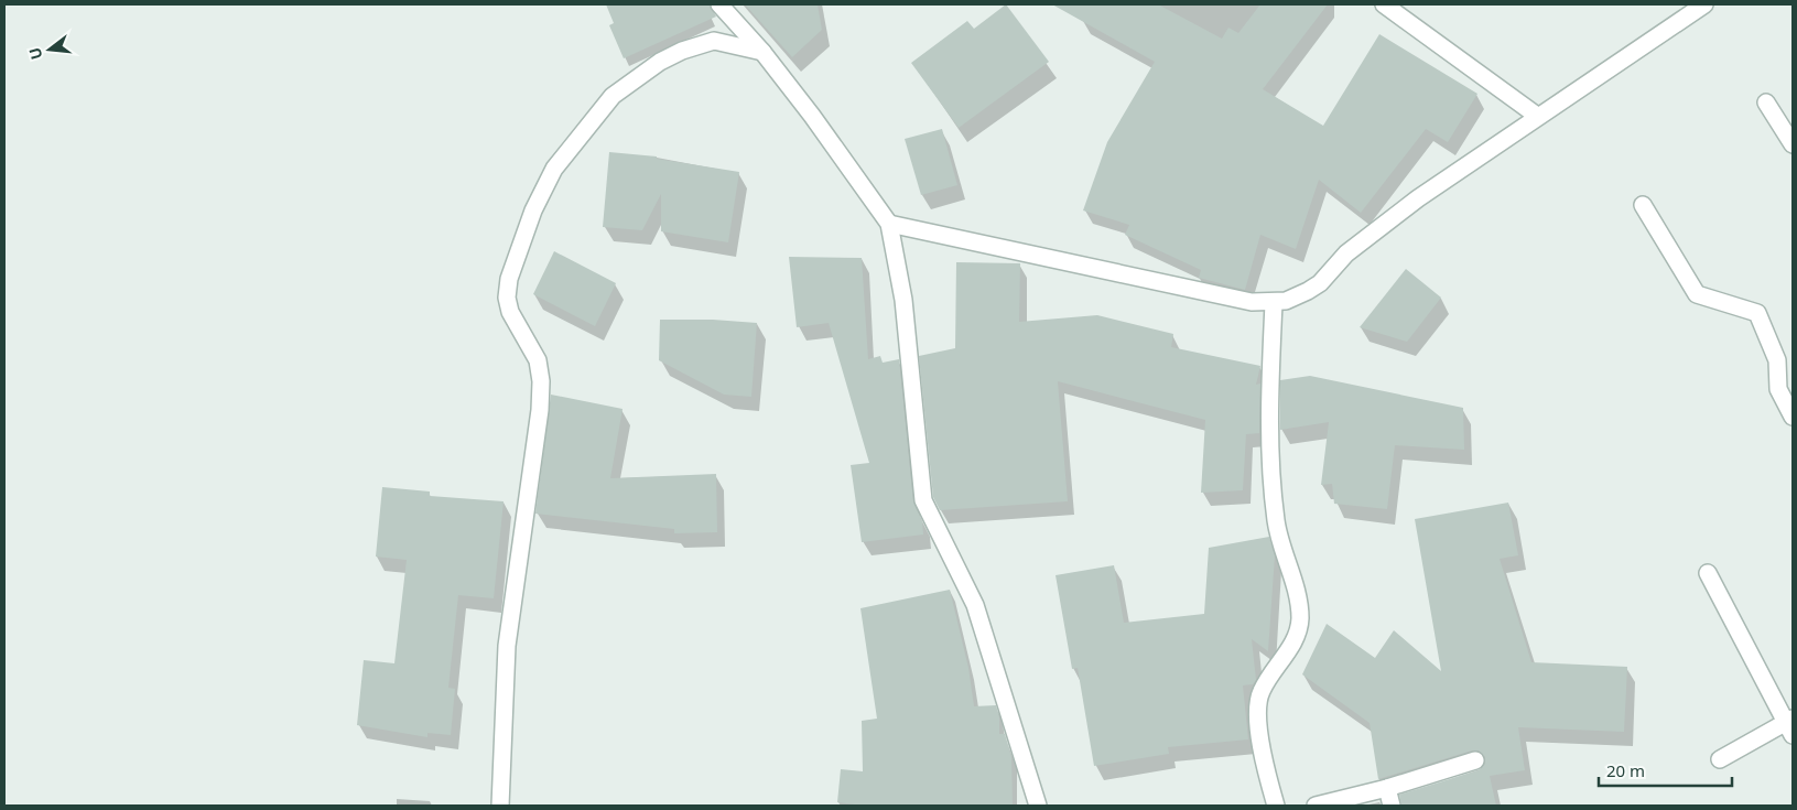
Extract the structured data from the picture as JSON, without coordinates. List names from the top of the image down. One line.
{"scale_bar":"20 m","north":"left"}
